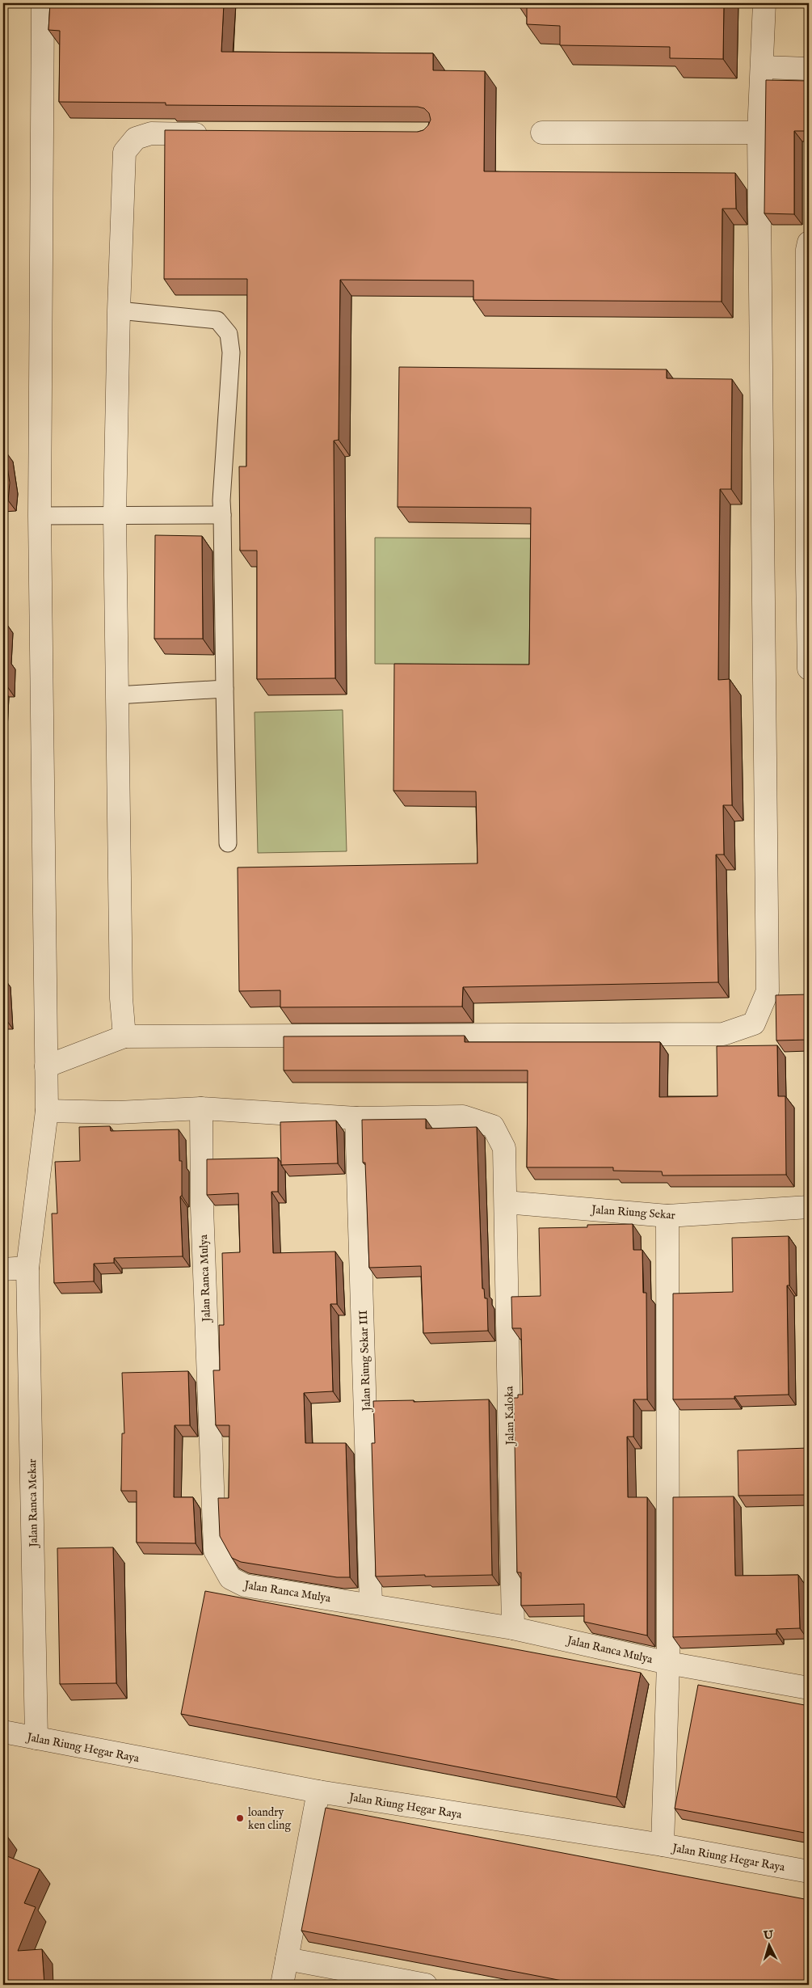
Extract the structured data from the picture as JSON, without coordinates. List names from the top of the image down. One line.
{"streets":{"street":["Jalan Riung Sekar","Jalan Ranca Mulya","Jalan Riung Sekar III","Jalan Kaloka","Jalan Ranca Mekar","Jalan Riung Hegar Raya"]},"crossings":[["Jalan Riung Sekar","Jalan Kaloka"],["Jalan Ranca Mulya","Jalan Riung Sekar III"],["Jalan Ranca Mulya","Jalan Kaloka"],["Jalan Riung Sekar III","Jalan Kaloka"],["Jalan Kaloka","Jalan Ranca Mekar"],["Jalan Ranca Mekar","Jalan Riung Hegar Raya"]],"places":["loandry ken cling"],"north":"top"}
